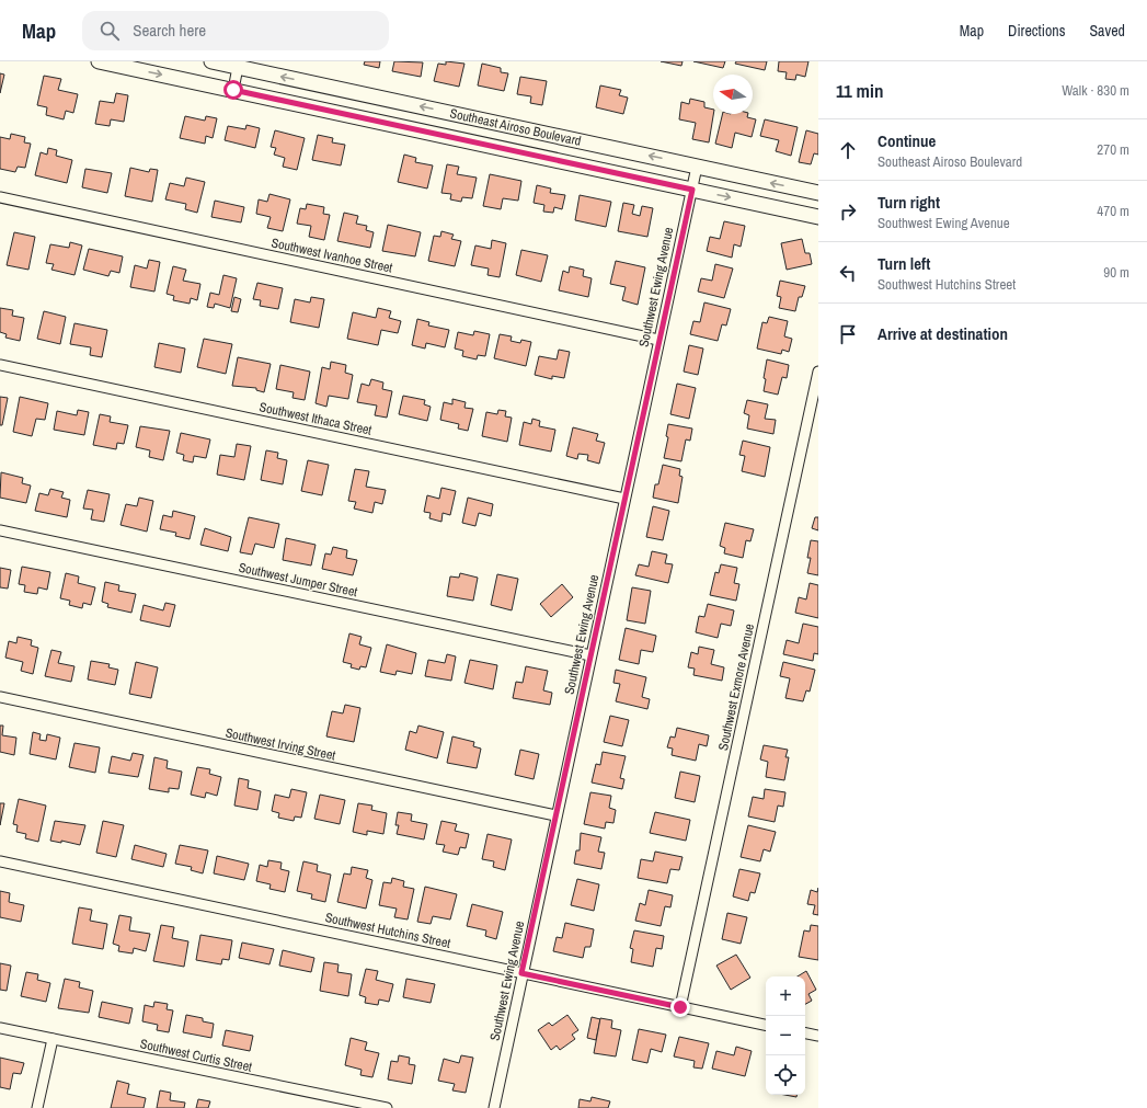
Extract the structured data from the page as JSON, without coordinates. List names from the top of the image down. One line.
{"streets":{"main road":["Southeast Airoso Boulevard"],"street":["Southwest Ivanhoe Street","Southwest Ewing Avenue","Southwest Ithaca Street","Southwest Jumper Street","Southwest Exmore Avenue","Southwest Irving Street","Southwest Hutchins Street","Southwest Curtis Street"]},"crossings":[["Southeast Airoso Boulevard","Southwest Ewing Avenue"],["Southwest Ivanhoe Street","Southwest Ewing Avenue"],["Southwest Ewing Avenue","Southwest Ithaca Street"],["Southwest Ewing Avenue","Southwest Jumper Street"],["Southwest Ewing Avenue","Southwest Irving Street"],["Southwest Ewing Avenue","Southwest Hutchins Street"],["Southwest Exmore Avenue","Southwest Hutchins Street"]],"north":"left","page":{"header":"Map","search":"Search here","nav":["Map","Directions","Saved"],"heading":["11 min","Walk · 830 m"],"list":[["Continue","Southeast Airoso Boulevard","270 m"],["Turn right","Southwest Ewing Avenue","470 m"],["Turn left","Southwest Hutchins Street","90 m"],"Arrive at destination"],"map_buttons":["+","−"]}}
